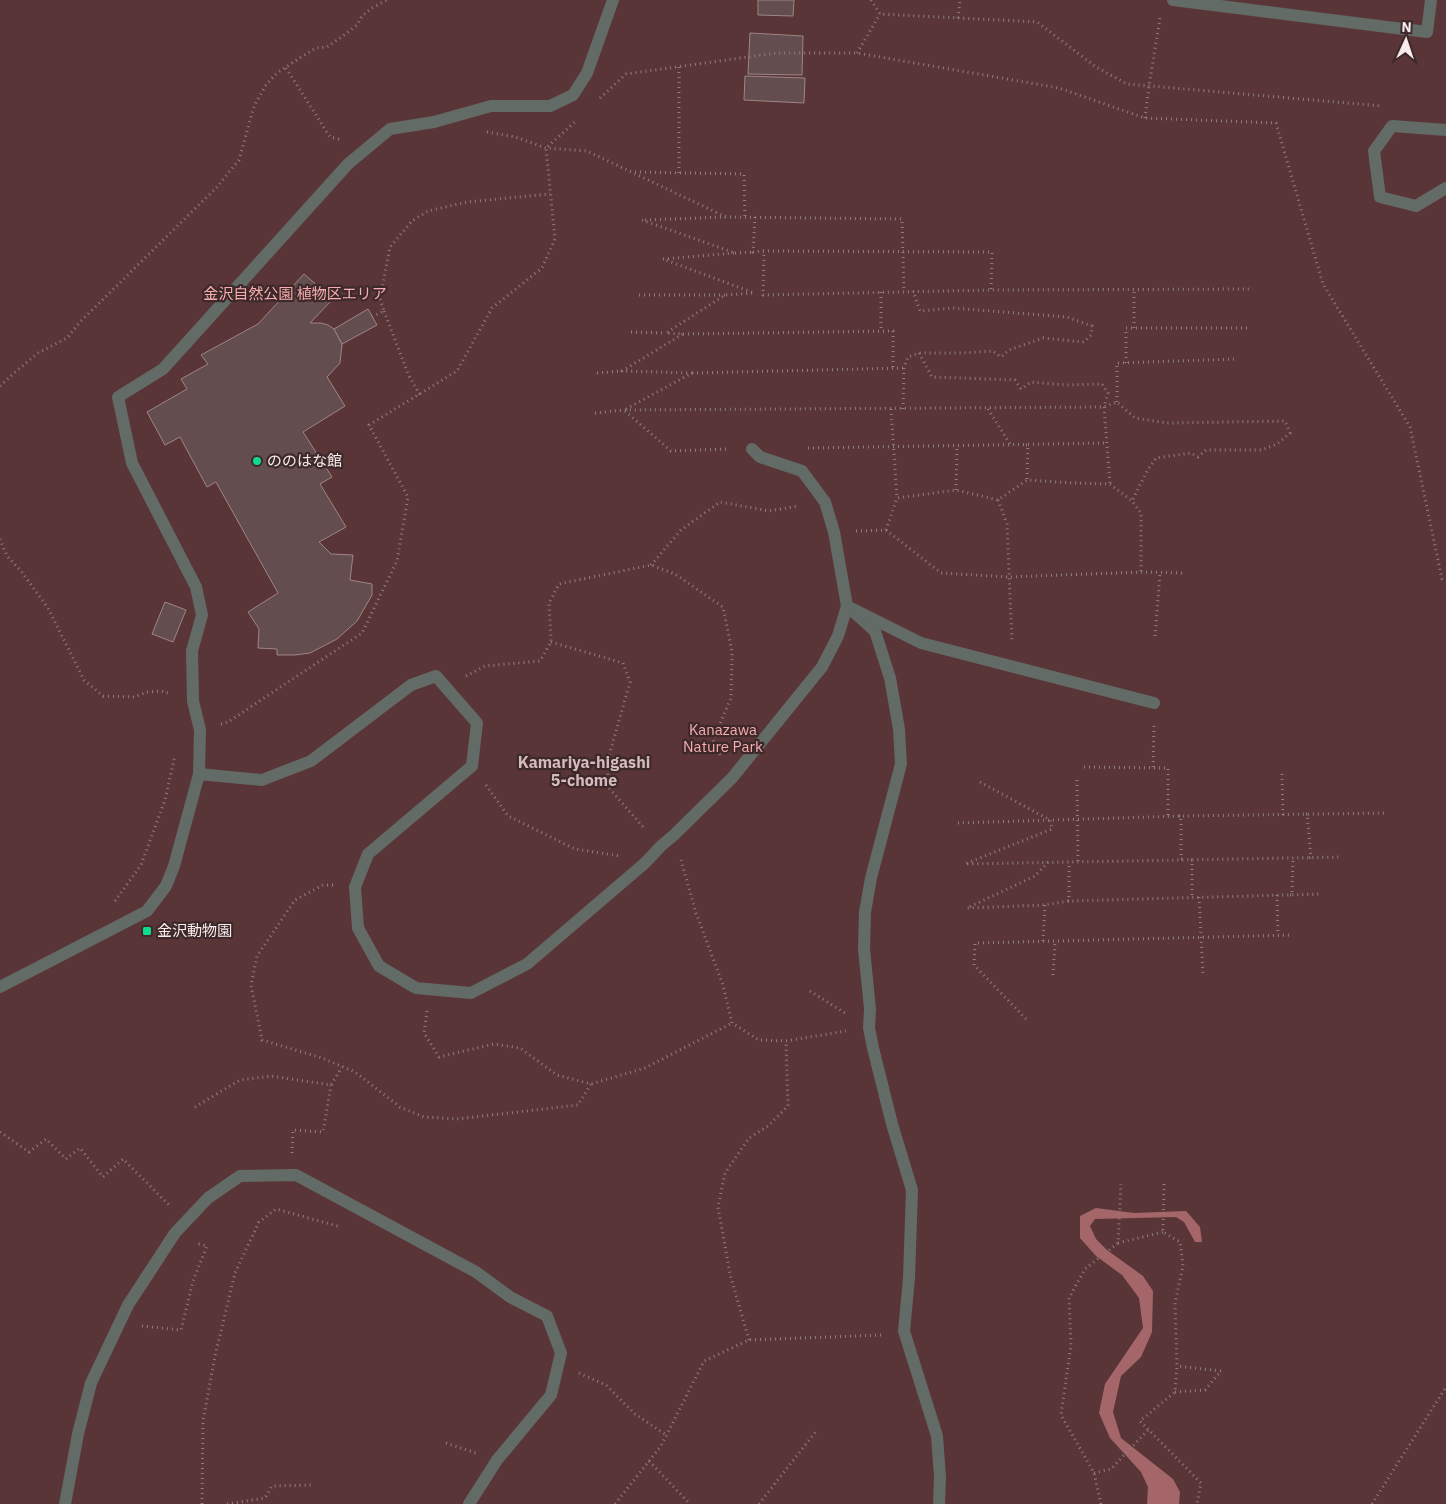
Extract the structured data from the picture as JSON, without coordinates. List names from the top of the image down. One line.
{"districts":["Kamariya-higashi 5-chome"],"parks":["金沢自然公園 植物区エリア","Kanazawa Nature Park"],"places":{"other":["ののはな館"],"transit":["金沢動物園"]},"north":"top"}
